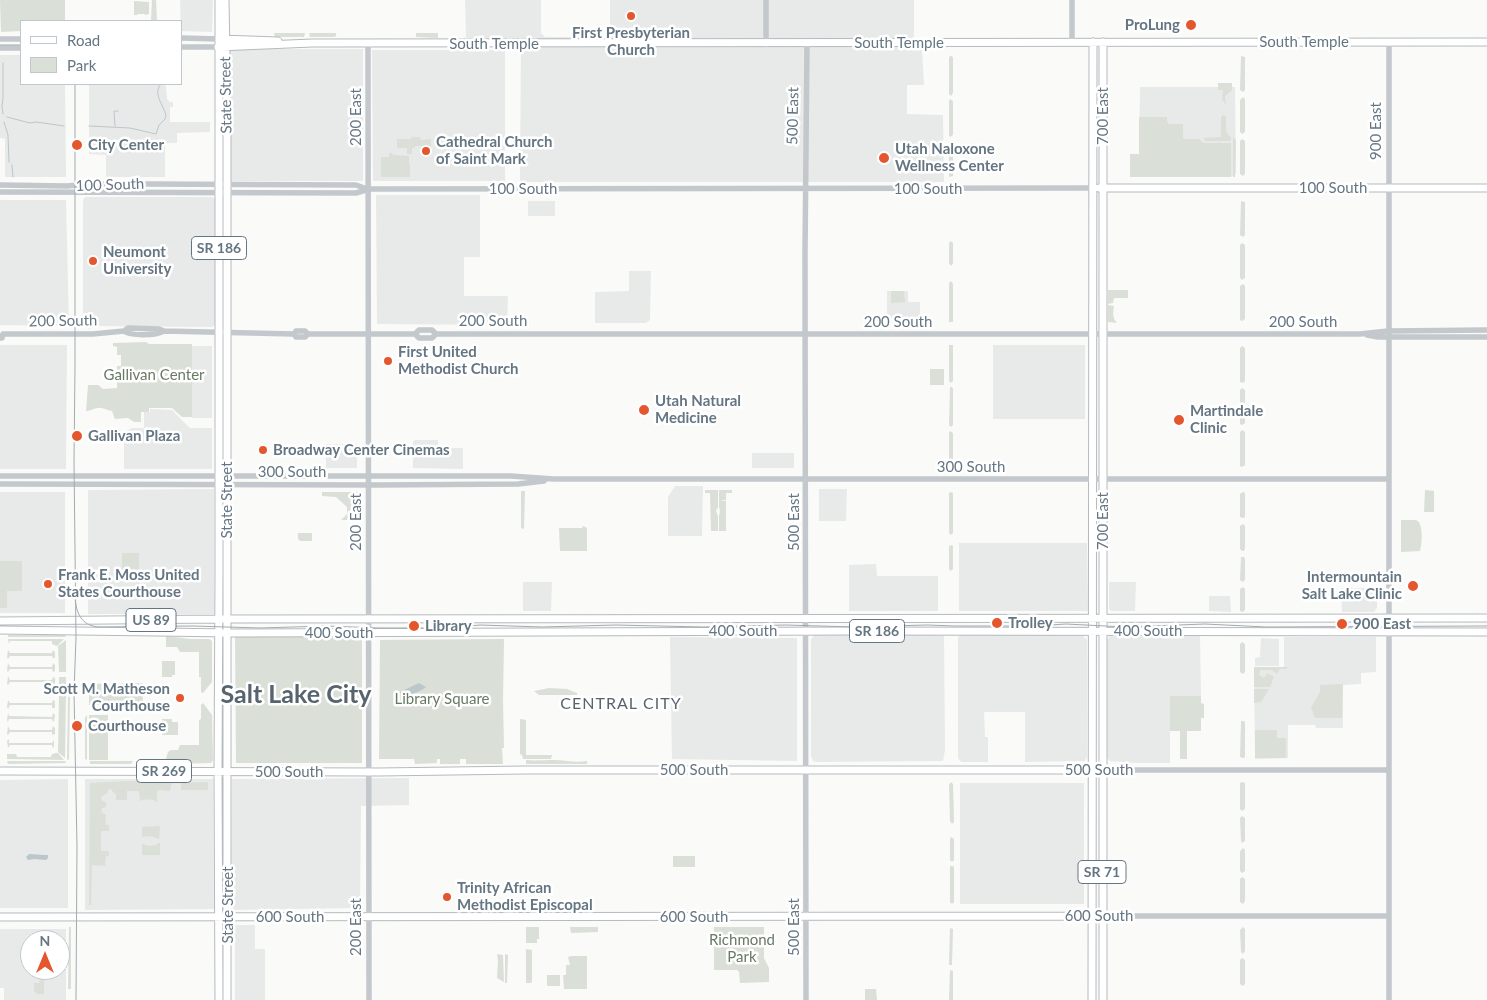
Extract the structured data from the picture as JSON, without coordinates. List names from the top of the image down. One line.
{"streets":{"main road":["South Temple","State Street","700 East","100 South","SR 186","US 89","400 South","500 South","SR 269","SR 71","600 South"],"street":["500 East","200 East","900 East","200 South","300 South"]},"crossings":[["South Temple","State Street"],["South Temple","500 East"],["South Temple","700 East"],["South Temple","200 East"],["South Temple","900 East"],["State Street","100 South"],["State Street","200 South"],["State Street","300 South"],["State Street","400 South"],["State Street","500 South"],["State Street","600 South"],["500 East","100 South"],["500 East","200 South"],["500 East","300 South"],["500 East","400 South"],["500 East","500 South"],["500 East","600 South"],["700 East","100 South"],["700 East","200 South"],["700 East","300 South"],["700 East","400 South"],["700 East","500 South"],["700 East","600 South"],["200 East","100 South"],["200 East","200 South"],["200 East","300 South"],["200 East","400 South"],["200 East","500 South"],["200 East","600 South"],["900 East","100 South"],["900 East","200 South"],["900 East","300 South"],["900 East","400 South"],["900 East","500 South"],["900 East","600 South"]],"districts":["Salt Lake City","CENTRAL CITY"],"parks":["Gallivan Center","Library Square","Richmond Park"],"places":["First Presbyterian Church","ProLung","City Center","Cathedral Church of Saint Mark","Utah Naloxone Wellness Center","Neumont University","First United Methodist Church","Utah Natural Medicine","Martindale Clinic","Gallivan Plaza","Broadway Center Cinemas","Frank E. Moss United States Courthouse","Intermountain Salt Lake Clinic","Trolley","900 East","Library","Scott M. Matheson Courthouse","Courthouse","Trinity African Methodist Episcopal"],"legend":["Road","Park"],"north":"top"}
